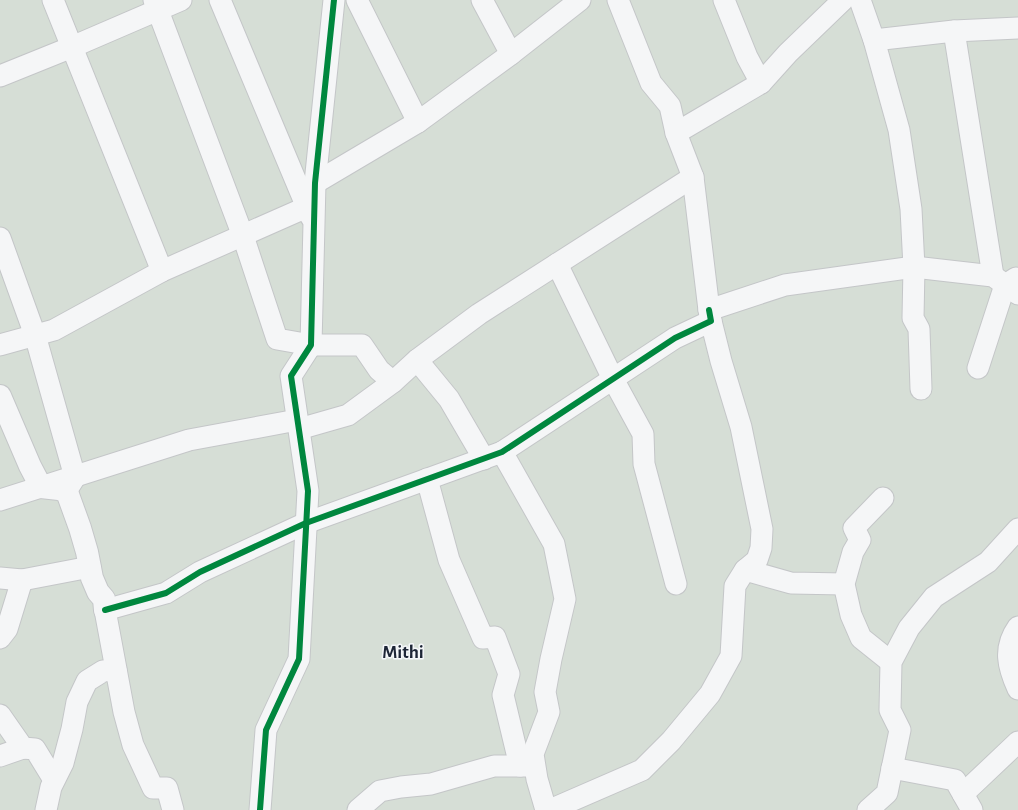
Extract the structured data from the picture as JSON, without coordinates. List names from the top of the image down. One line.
{"districts":["Mithi"]}
